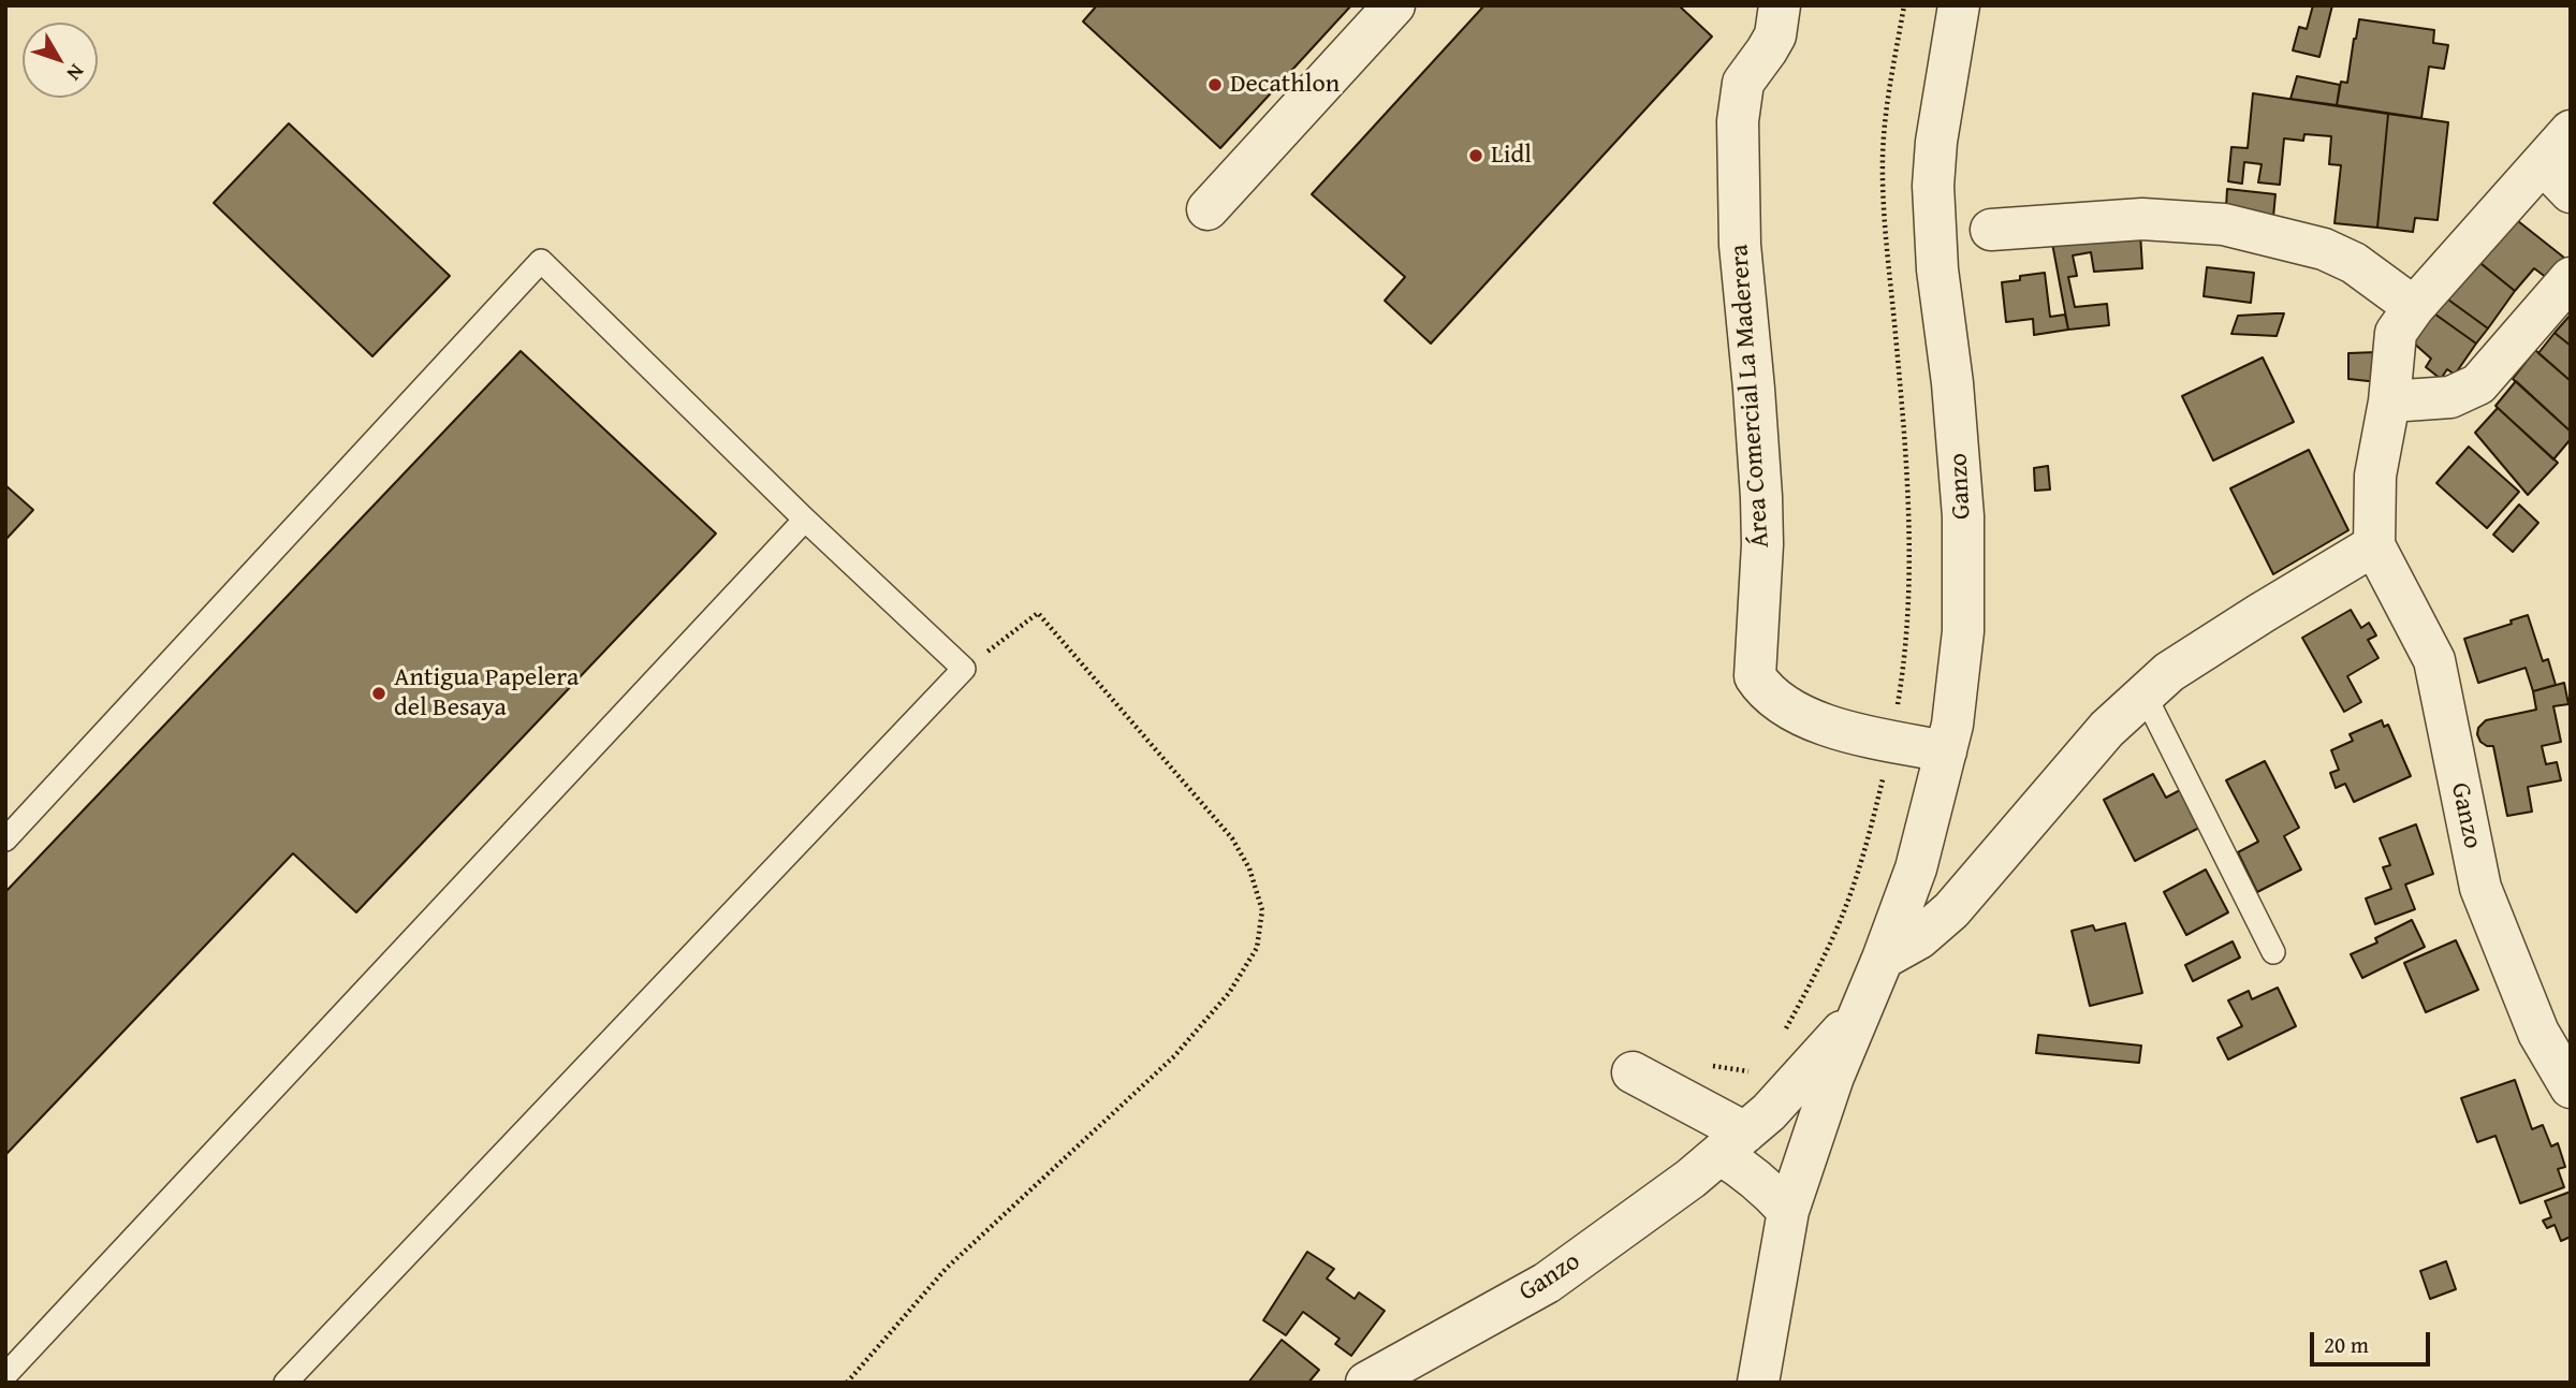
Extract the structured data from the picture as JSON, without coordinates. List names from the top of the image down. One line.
{"streets":{"street":["Área Comercial La Maderera","Ganzo"]},"crossings":[["Área Comercial La Maderera","Ganzo"]],"places":["Decathlon","Lidl","Antigua Papelera del Besaya"],"scale_bar":"20 m","north":"bottom right"}
